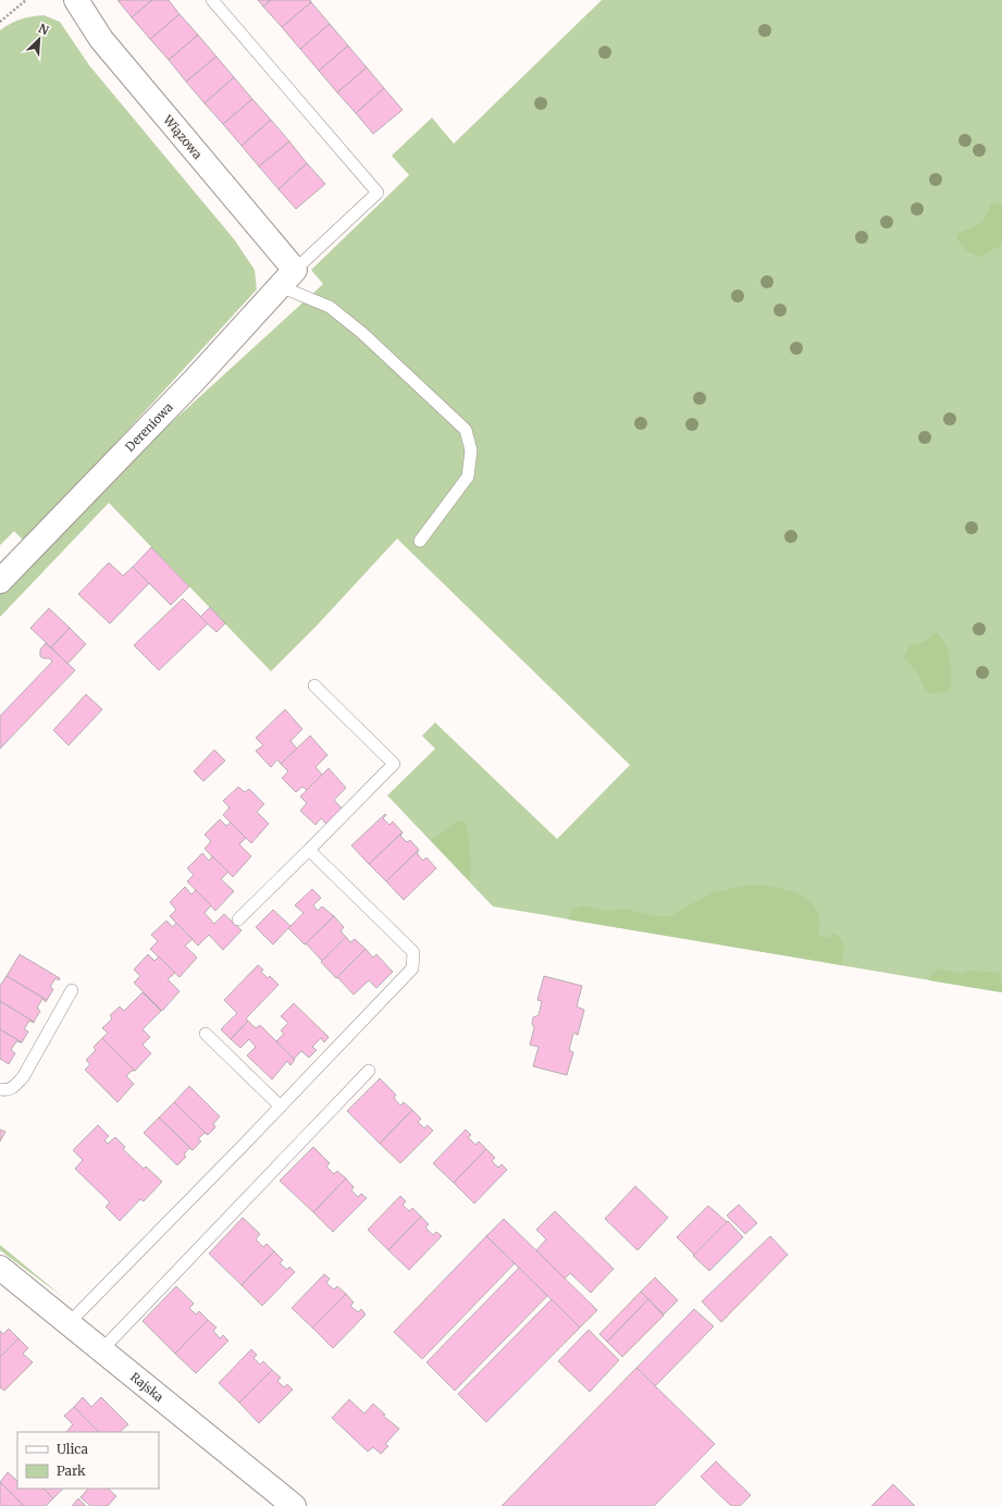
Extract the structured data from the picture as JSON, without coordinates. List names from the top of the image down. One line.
{"streets":{"street":["Wiązowa","Dereniowa","Rajska"]},"crossings":[["Wiązowa","Dereniowa"]],"legend":["Ulica","Park"],"north":"top right"}
